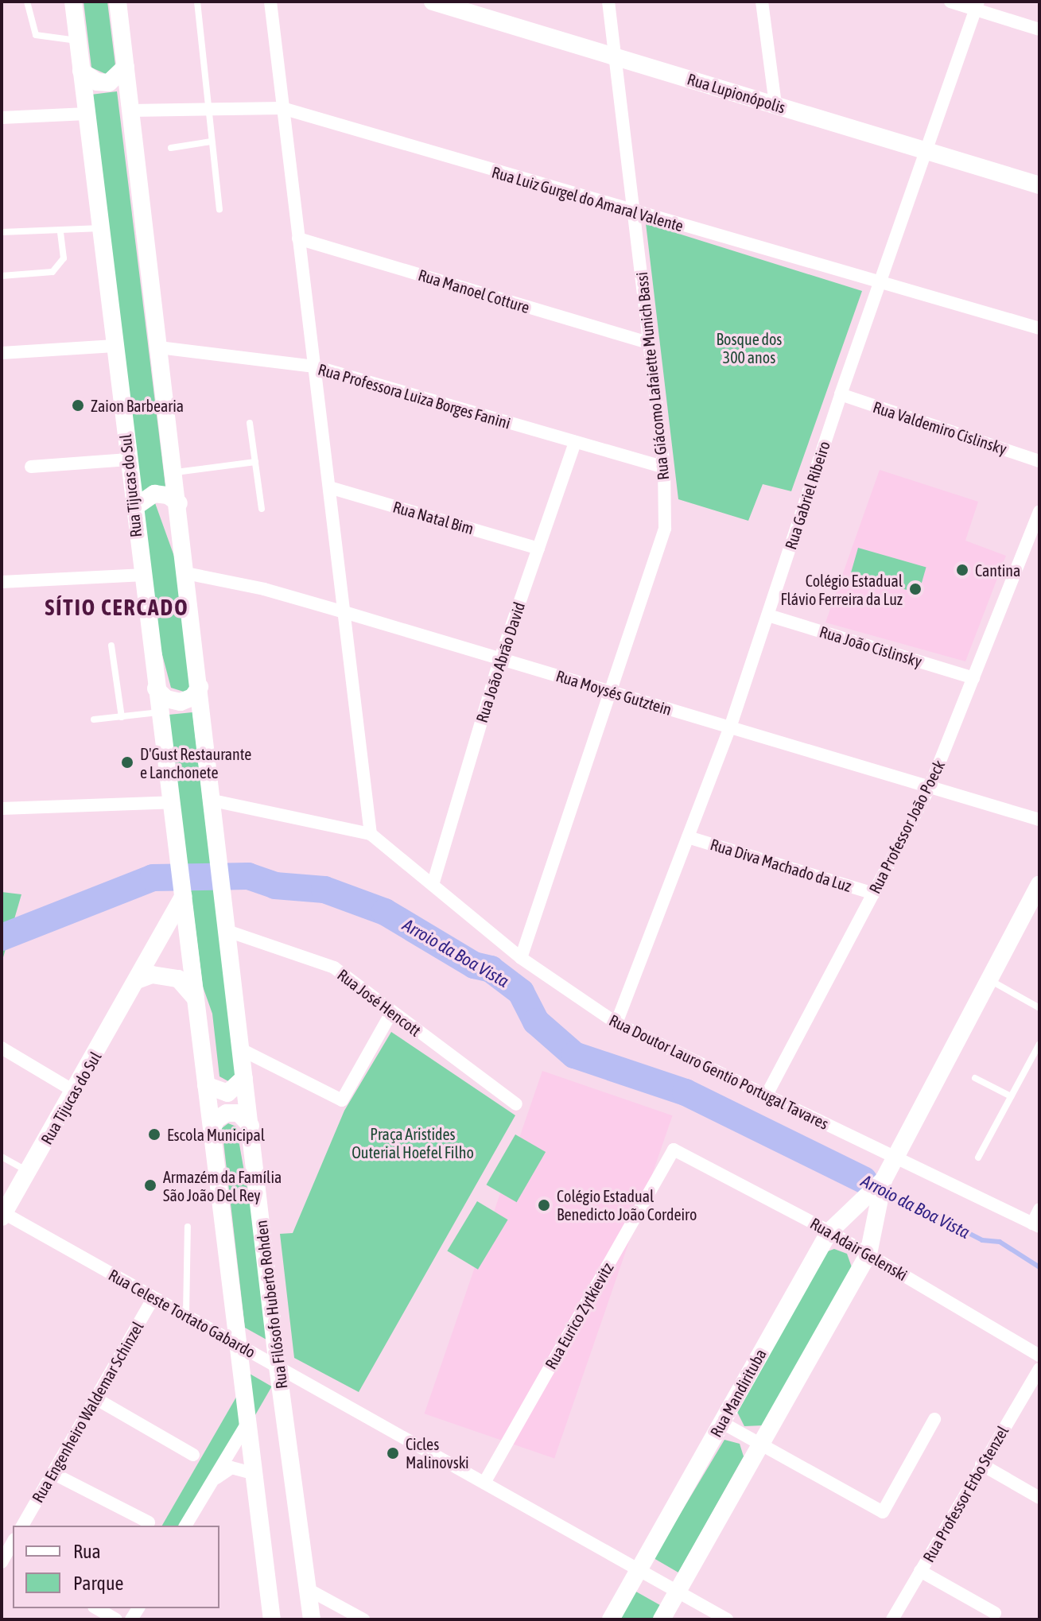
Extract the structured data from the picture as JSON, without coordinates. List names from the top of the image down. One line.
{"streets":{"main road":["Rua Lupionópolis","Rua Tijucas do Sul","Rua Filósofo Huberto Rohden","Rua Mandirituba"],"street":["Rua Luiz Gurgel do Amaral Valente","Rua Manoel Cotture","Rua Giácomo Lafaiette Munich Bassi","Rua Professora Luiza Borges Fanini","Rua Valdemiro Cislinsky","Rua Gabriel Ribeiro","Rua Natal Bim","Rua João Cislinsky","Rua João Abrão David","Rua Moysés Gutztein","Rua Professor João Poeck","Rua Diva Machado da Luz","Rua José Hencott","Rua Doutor Lauro Gentio Portugal Tavares","Rua Adair Gelenski","Rua Celeste Tortato Gabardo","Rua Eurico Zytkievitz","Rua Engenheiro Waldemar Schinzel","Rua Professor Erbo Stenzel"]},"crossings":[["Rua Lupionópolis","Rua Giácomo Lafaiette Munich Bassi"],["Rua Lupionópolis","Rua Gabriel Ribeiro"],["Rua Luiz Gurgel do Amaral Valente","Rua Giácomo Lafaiette Munich Bassi"],["Rua Luiz Gurgel do Amaral Valente","Rua Gabriel Ribeiro"],["Rua Manoel Cotture","Rua Giácomo Lafaiette Munich Bassi"],["Rua Giácomo Lafaiette Munich Bassi","Rua Professora Luiza Borges Fanini"],["Rua Giácomo Lafaiette Munich Bassi","Rua Moysés Gutztein"],["Rua Giácomo Lafaiette Munich Bassi","Rua Doutor Lauro Gentio Portugal Tavares"],["Rua Professora Luiza Borges Fanini","Rua João Abrão David"],["Rua Valdemiro Cislinsky","Rua Gabriel Ribeiro"],["Rua Tijucas do Sul","Rua Celeste Tortato Gabardo"],["Rua Gabriel Ribeiro","Rua João Cislinsky"],["Rua Gabriel Ribeiro","Rua Moysés Gutztein"],["Rua Gabriel Ribeiro","Rua Diva Machado da Luz"],["Rua Gabriel Ribeiro","Rua Doutor Lauro Gentio Portugal Tavares"],["Rua Natal Bim","Rua João Abrão David"],["Rua João Cislinsky","Rua Professor João Poeck"],["Rua João Abrão David","Rua Moysés Gutztein"],["Rua João Abrão David","Rua Doutor Lauro Gentio Portugal Tavares"],["Rua Moysés Gutztein","Rua Professor João Poeck"],["Rua Professor João Poeck","Rua Diva Machado da Luz"],["Rua Professor João Poeck","Rua Doutor Lauro Gentio Portugal Tavares"],["Rua José Hencott","Rua Filósofo Huberto Rohden"],["Rua Doutor Lauro Gentio Portugal Tavares","Rua Filósofo Huberto Rohden"],["Rua Doutor Lauro Gentio Portugal Tavares","Rua Mandirituba"],["Rua Adair Gelenski","Rua Eurico Zytkievitz"],["Rua Adair Gelenski","Rua Mandirituba"],["Rua Filósofo Huberto Rohden","Rua Celeste Tortato Gabardo"],["Rua Celeste Tortato Gabardo","Rua Eurico Zytkievitz"],["Rua Celeste Tortato Gabardo","Rua Mandirituba"],["Rua Celeste Tortato Gabardo","Rua Engenheiro Waldemar Schinzel"]],"districts":["SÍTIO CERCADO"],"water":["Arroio da Boa Vista"],"parks":["Bosque dos 300 anos","Praça Aristides Outerial Hoefel Filho"],"places":["Zaion Barbearia","Cantina","Colégio Estadual Flávio Ferreira da Luz","D'Gust Restaurante e Lanchonete","Escola Municipal","Armazém da Família São João Del Rey","Colégio Estadual Benedicto João Cordeiro","Cicles Malinovski"],"legend":["Rua","Parque"]}
